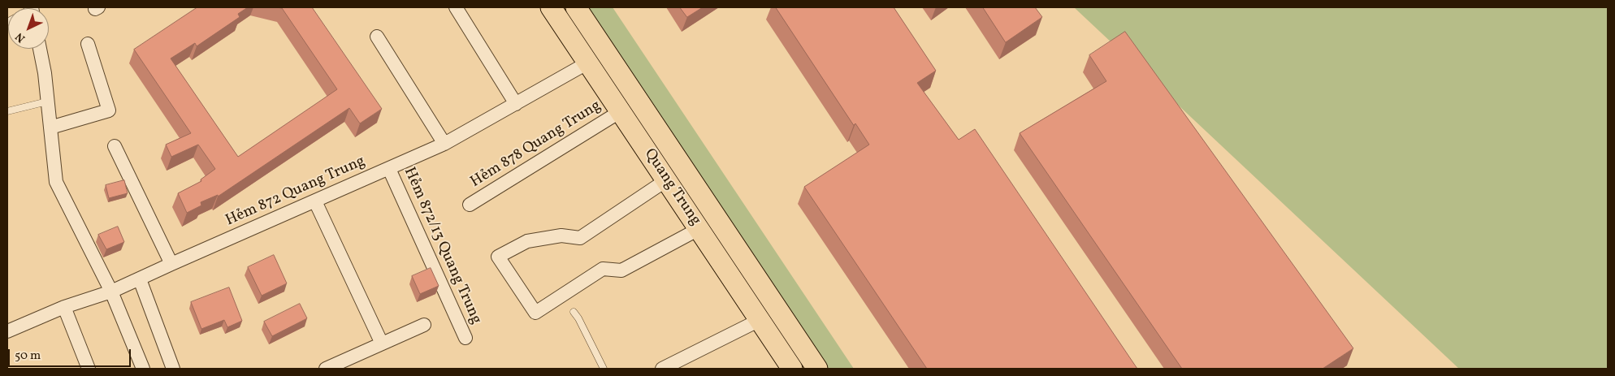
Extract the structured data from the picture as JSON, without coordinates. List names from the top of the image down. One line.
{"streets":{"main road":["Quang Trung"],"street":["Hẻm 878 Quang Trung","Hẻm 872 Quang Trung","Hẻm 872/13 Quang Trung"]},"crossings":[["Hẻm 878 Quang Trung","Quang Trung"],["Quang Trung","Hẻm 872 Quang Trung"],["Hẻm 872 Quang Trung","Hẻm 872/13 Quang Trung"]],"scale_bar":"50 m","north":"bottom left"}
